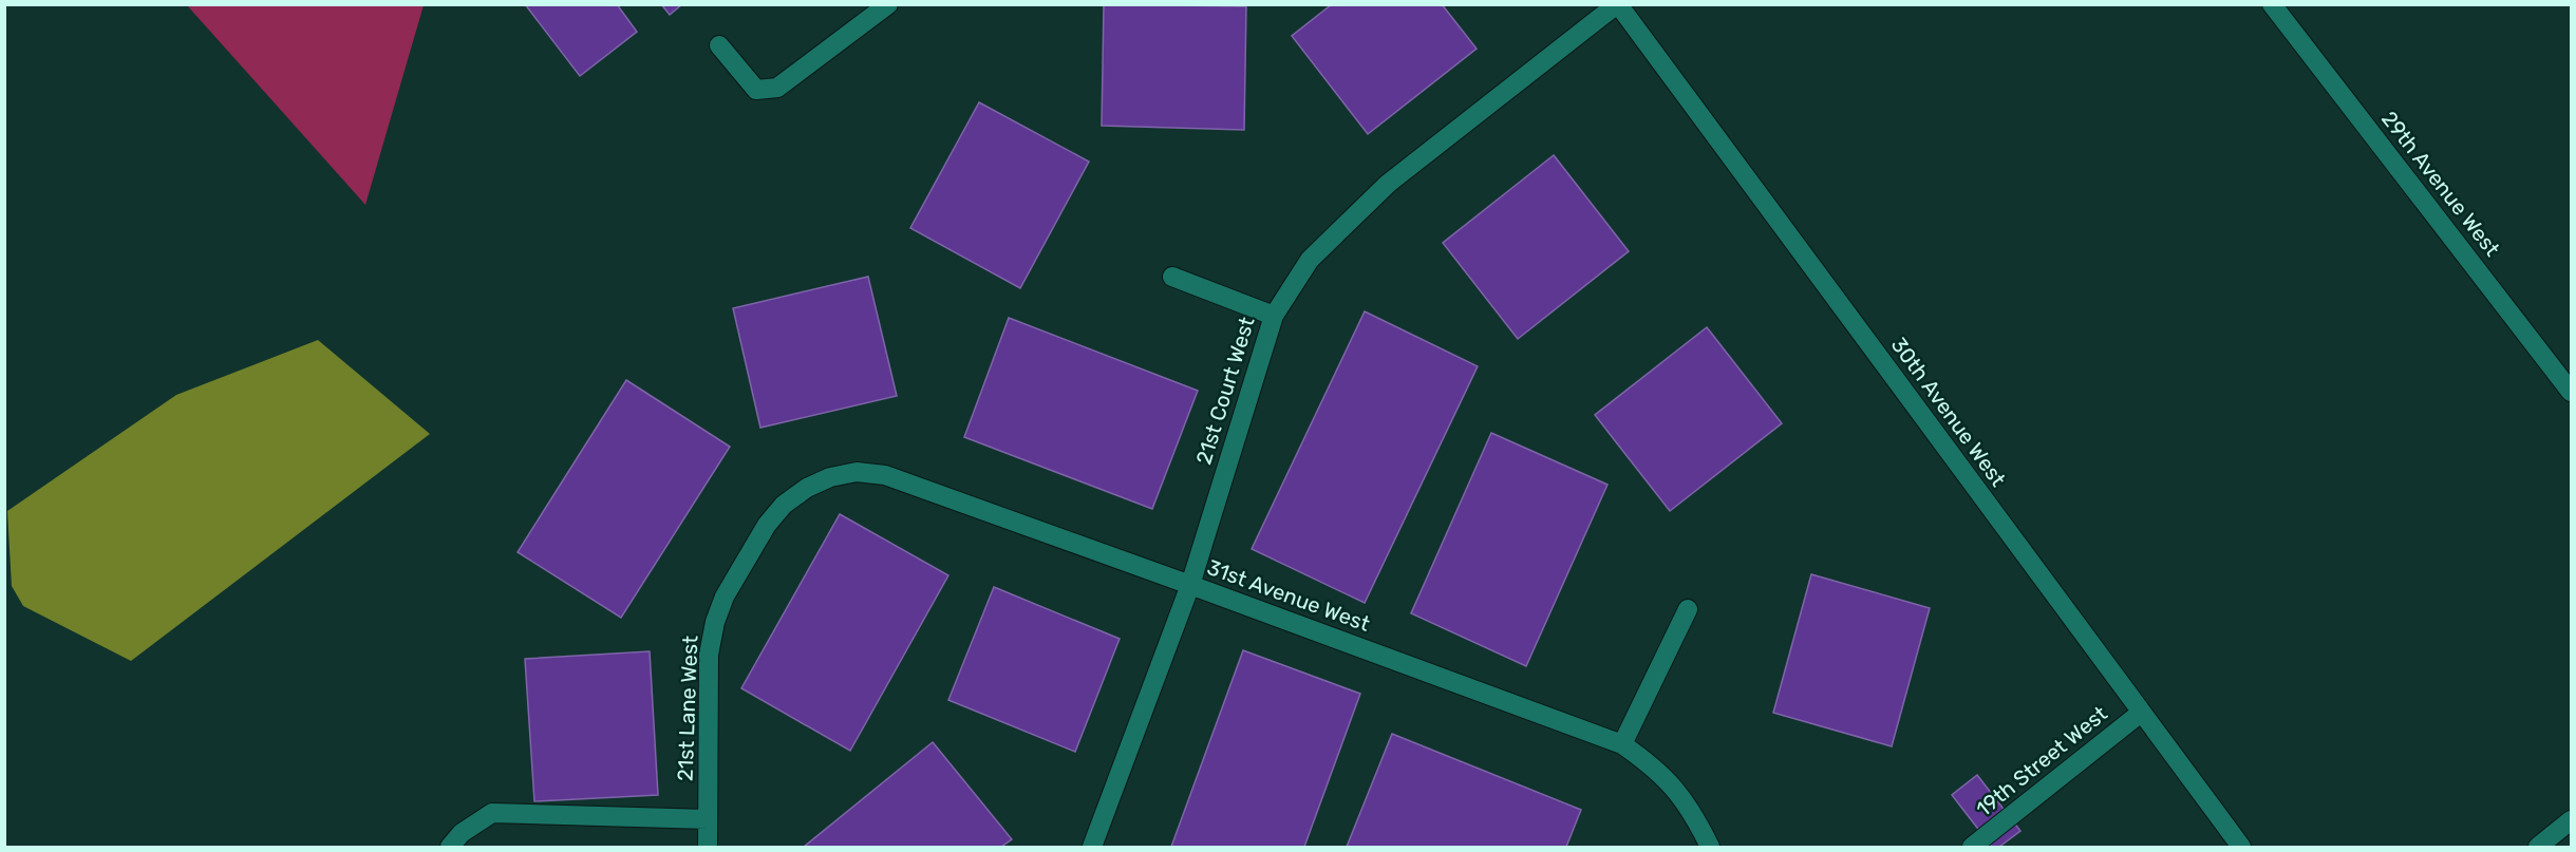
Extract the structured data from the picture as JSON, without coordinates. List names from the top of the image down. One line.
{"streets":{"street":["29th Avenue West","21st Court West","30th Avenue West","31st Avenue West","21st Lane West","19th Street West"]},"crossings":[["21st Court West","30th Avenue West"],["21st Court West","31st Avenue West"],["30th Avenue West","19th Street West"],["31st Avenue West","21st Lane West"]]}
